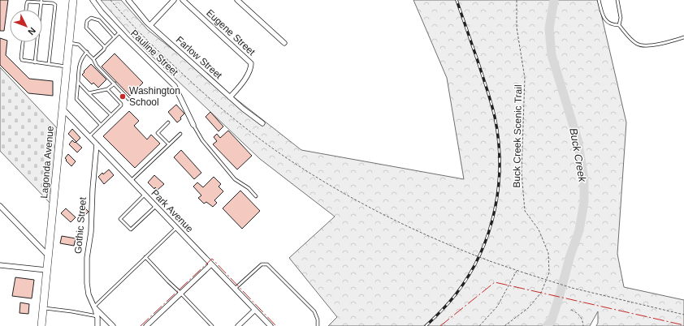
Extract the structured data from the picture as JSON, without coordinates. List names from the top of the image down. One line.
{"streets":{"main road":["Lagonda Avenue"],"street":["Eugene Street","Pauline Street","Farlow Street","Park Avenue","Gothic Street"],"path":["Buck Creek Scenic Trail"]},"crossings":[["Eugene Street","Farlow Street"],["Lagonda Avenue","Park Avenue"],["Park Avenue","Gothic Street"]],"water":["Buck Creek"],"places":["Washington School"],"north":"bottom right"}
